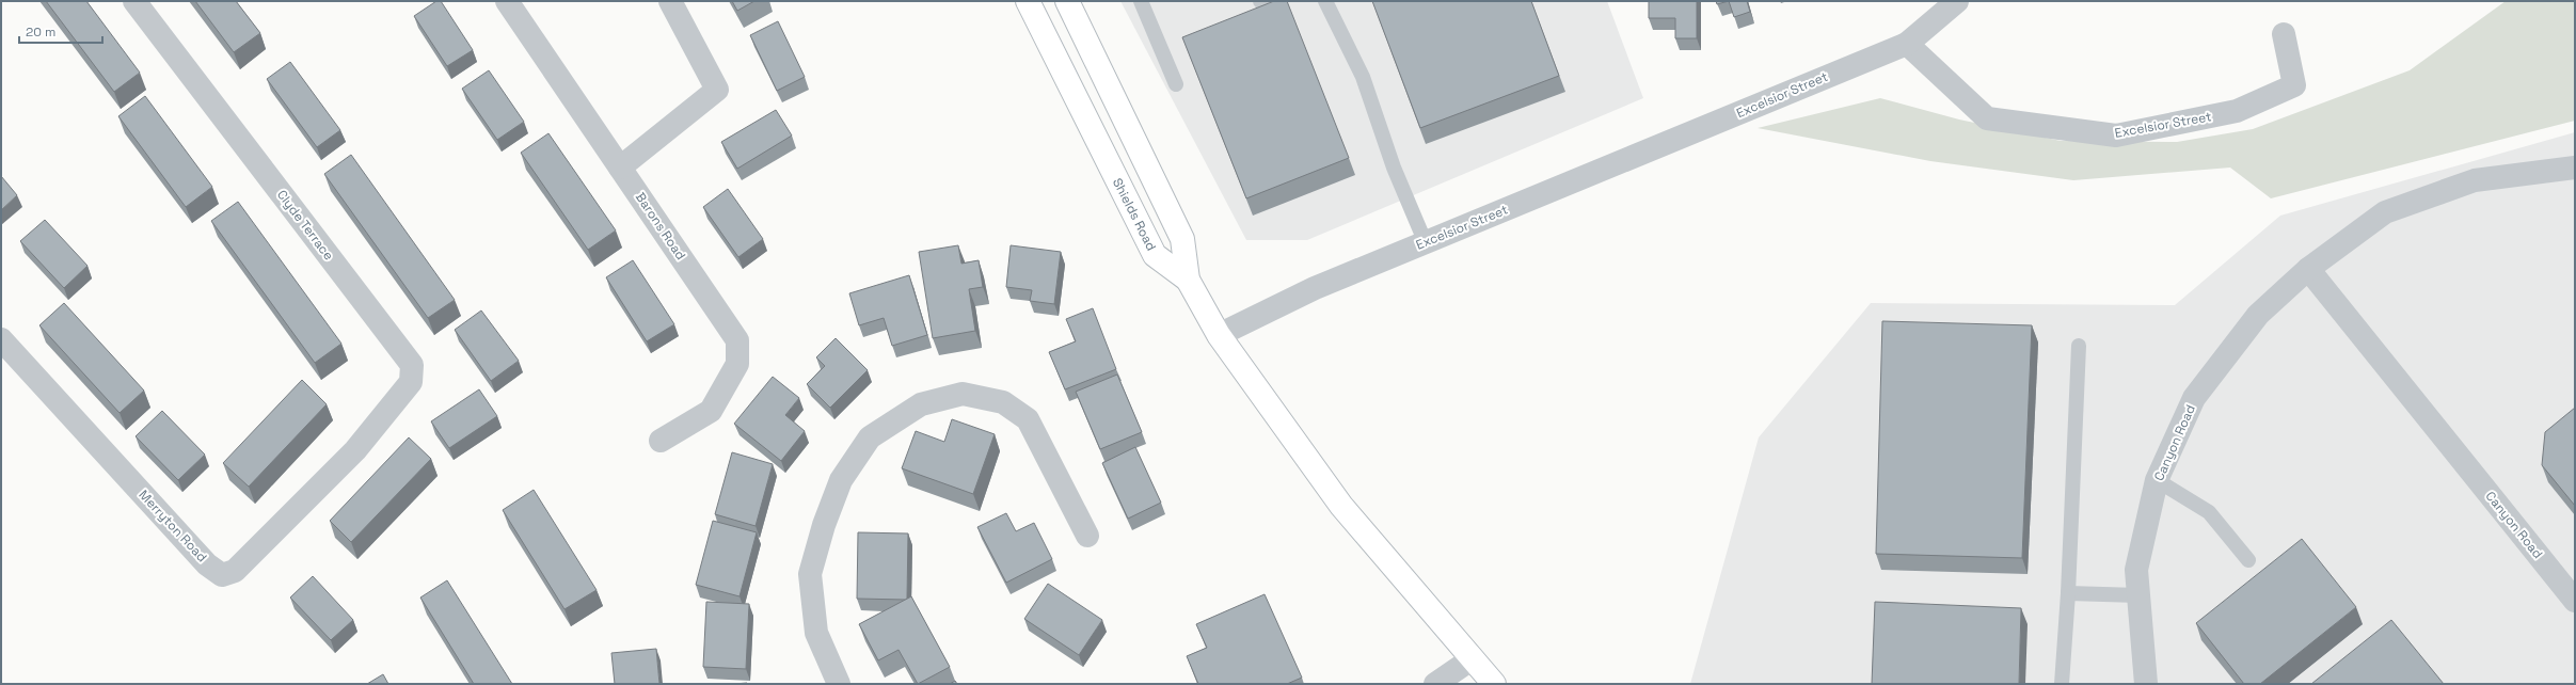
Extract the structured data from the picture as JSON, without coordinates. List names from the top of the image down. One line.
{"streets":{"main road":["Shields Road"],"street":["Excelsior Street","Clyde Terrace","Barons Road","Canyon Road","Merryton Road"]},"crossings":[["Clyde Terrace","Merryton Road"]],"scale_bar":"20 m"}
